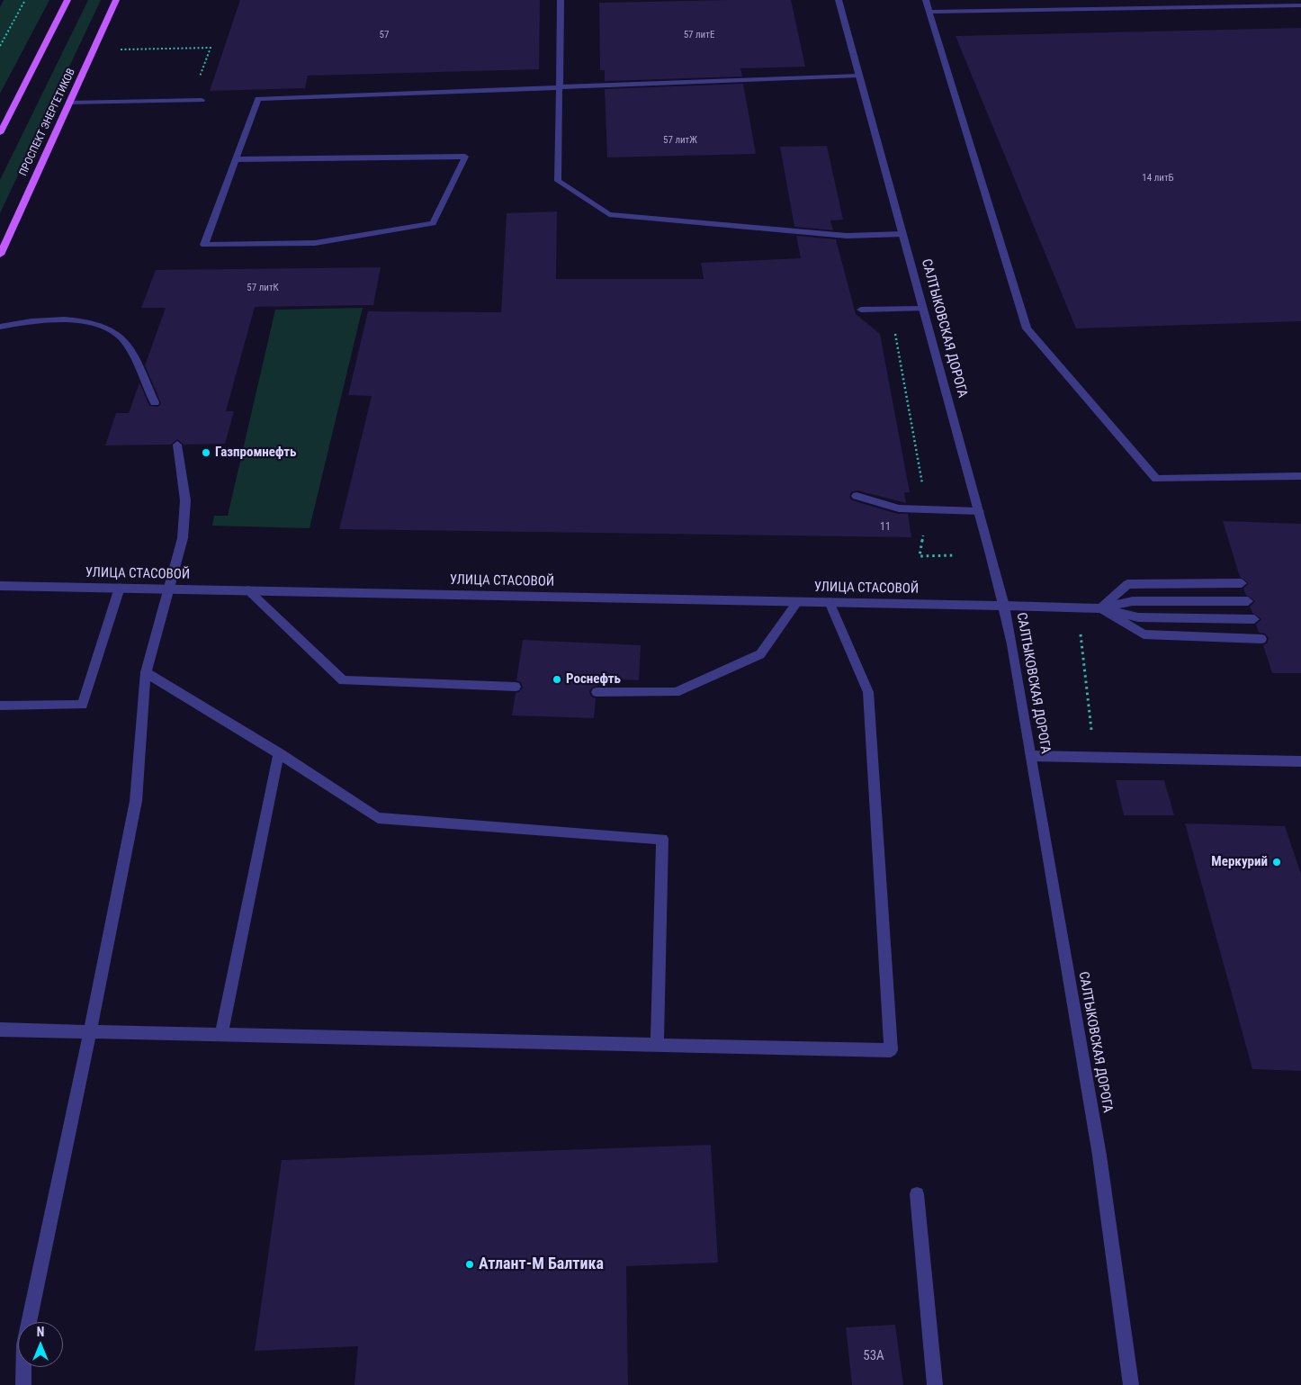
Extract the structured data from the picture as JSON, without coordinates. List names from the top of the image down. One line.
{"streets":{"main road":["ПРОСПЕКТ ЭНЕРГЕТИКОВ"],"street":["САЛТЫКОВСКАЯ ДОРОГА","УЛИЦА СТАСОВОЙ"]},"crossings":[["САЛТЫКОВСКАЯ ДОРОГА","УЛИЦА СТАСОВОЙ"]],"places":["Газпромнефть","Роснефть","Меркурий","Атлант-М Балтика"],"house_numbers":["57","57 литЕ","57 литЖ","14 литБ","57 литК","11","53А"],"north":"top"}
